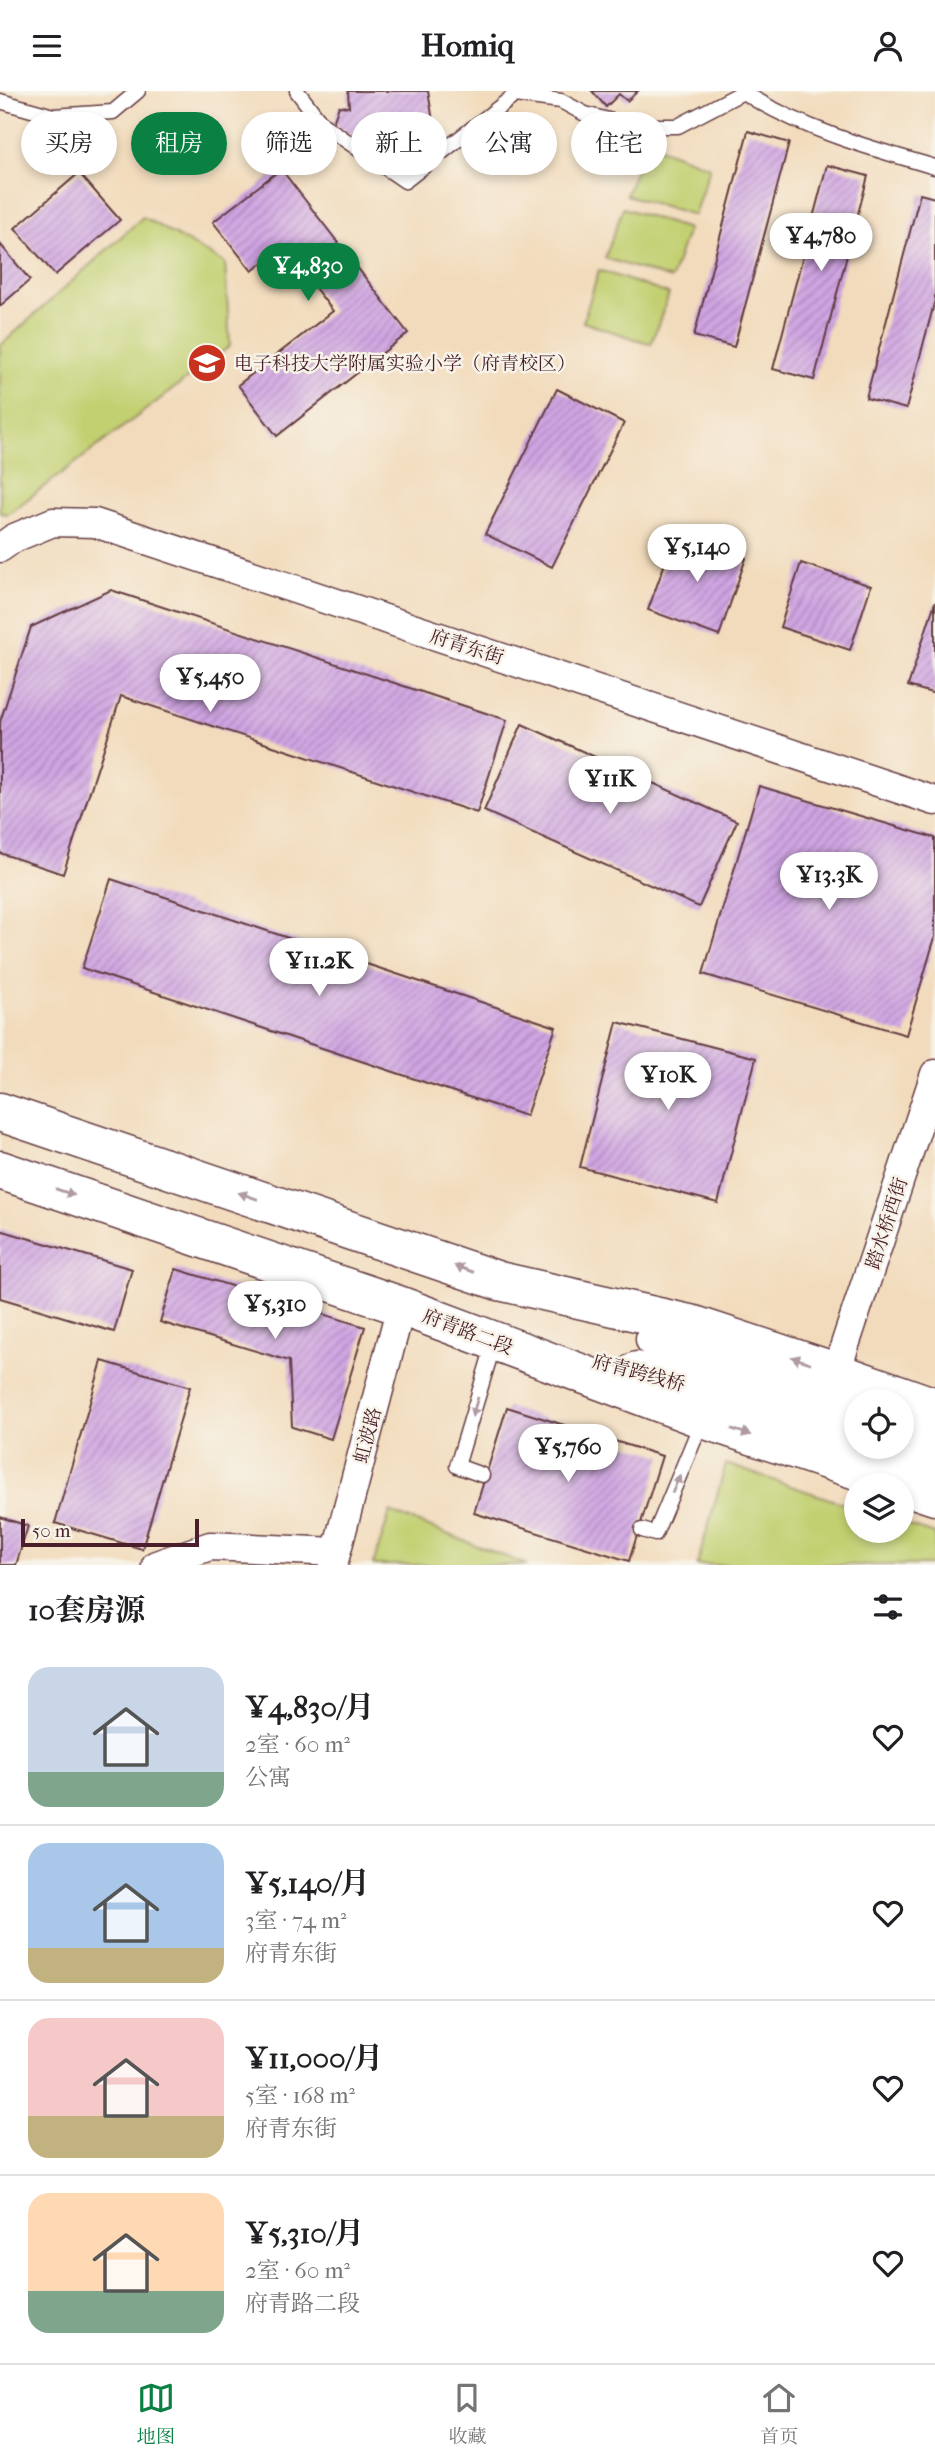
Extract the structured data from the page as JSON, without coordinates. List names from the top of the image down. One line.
{"streets":{"main road":["府青路二段","府青跨线桥"],"street":["府青东街","踏水桥西街","虹波路"]},"crossings":[["府青路二段","府青跨线桥"],["府青路二段","虹波路"],["府青跨线桥","虹波路"]],"places":{"school or university":["电子科技大学附属实验小学（府青校区）"]},"scale_bar":"50 m","page":{"header":"Homiq","chip":["买房","租房","筛选","新上","公寓","住宅"],"price":["¥4,780","¥4,830","¥5,140","¥5,450","¥11K","¥13.3K","¥11.2K","¥10K","¥5,310","¥5,760"],"scale":"50 m","heading":"10套房源","list":[{"name":"¥4,830/月","note":"2室 · 60 m² · 公寓"},{"name":"¥5,140/月","note":"3室 · 74 m² · 府青东街"},{"name":"¥11,000/月","note":"5室 · 168 m² · 府青东街"},{"name":"¥5,310/月","note":"2室 · 60 m² · 府青路二段"}],"tabs":["地图","收藏","首页"]}}
